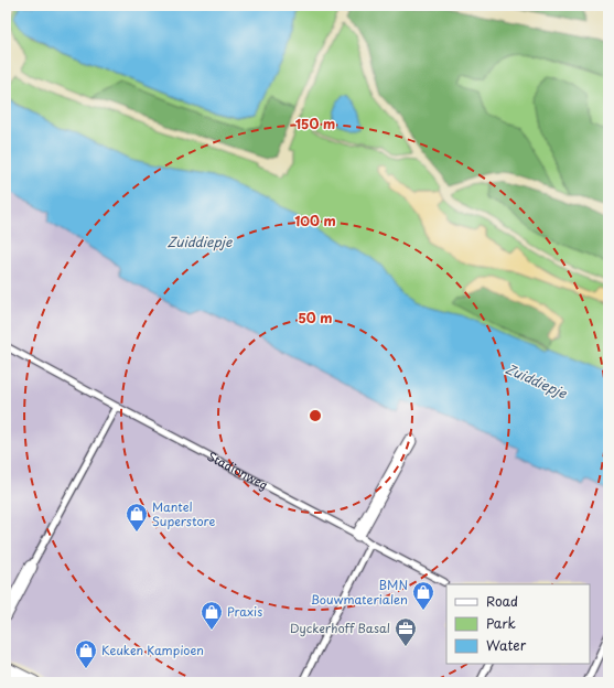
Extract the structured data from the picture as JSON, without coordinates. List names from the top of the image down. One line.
{"streets":{"lane":["Stadionweg"]},"water":["Zuiddiepje"],"places":{"shop":["Mantel Superstore","BMN Bouwmaterialen","Praxis","Keuken Kampioen"],"office":["Dyckerhoff Basal"]},"legend":["Road","Park","Water"],"rings":["150 m","100 m","50 m"]}
